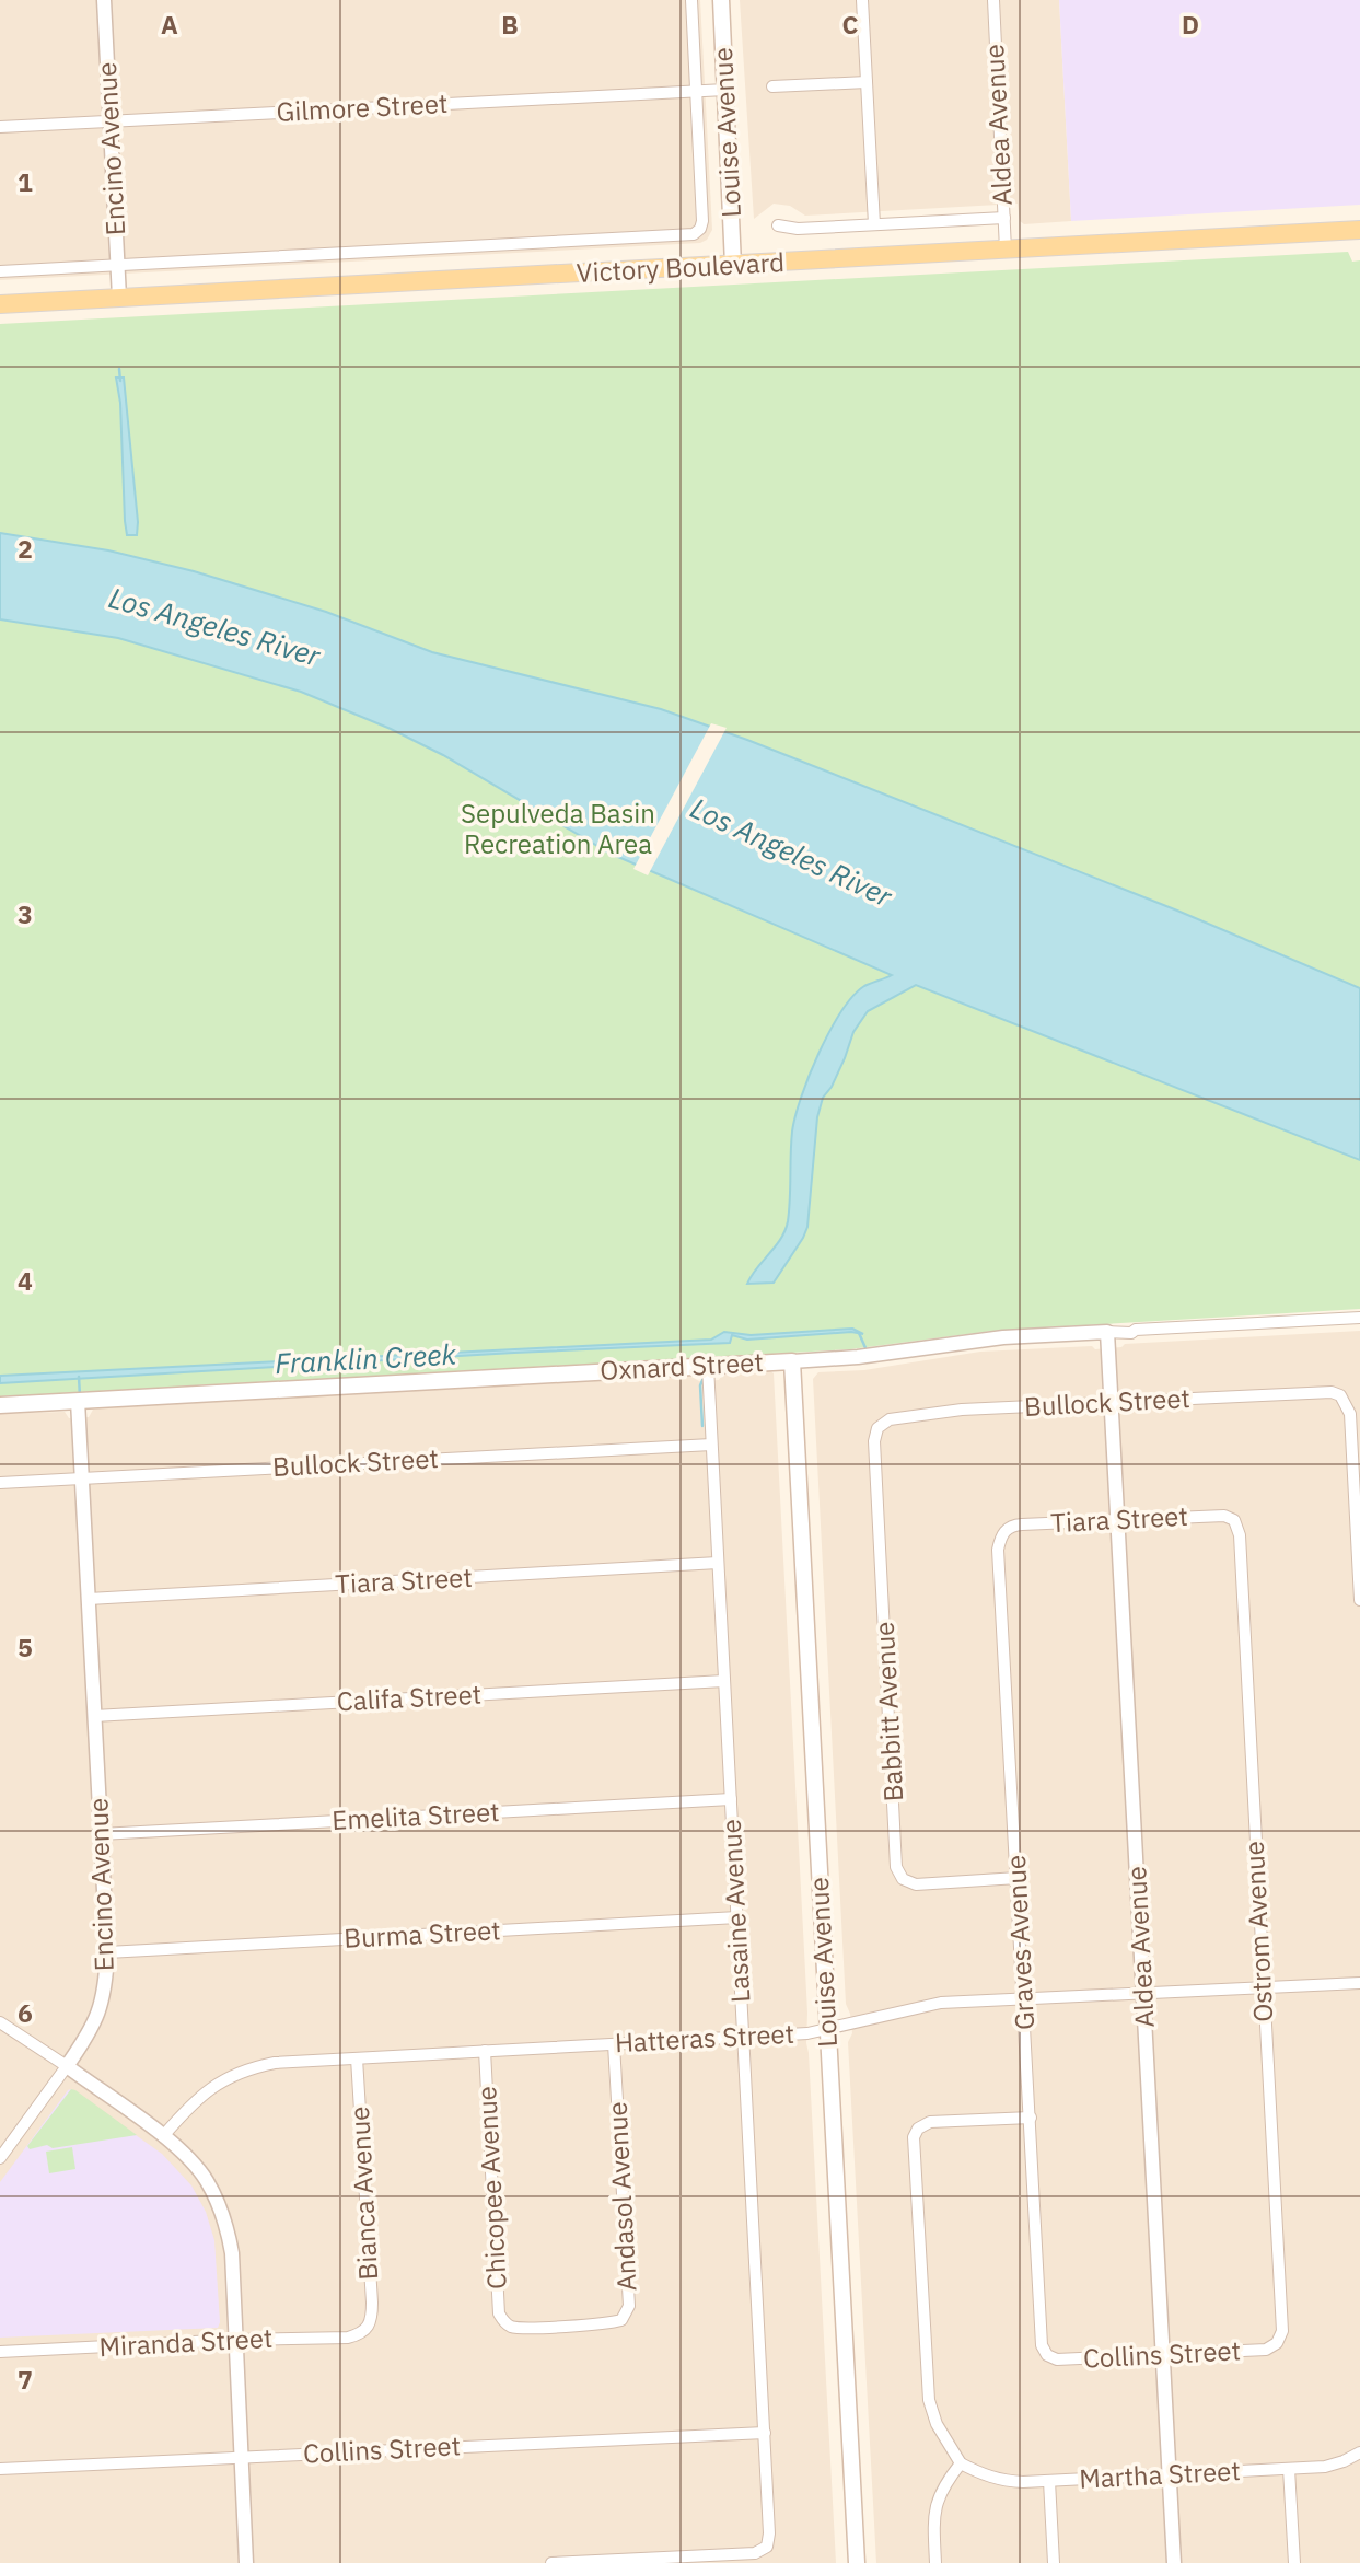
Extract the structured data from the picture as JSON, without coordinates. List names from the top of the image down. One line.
{"streets":{"main road":["Louise Avenue","Victory Boulevard","Oxnard Street"],"street":["Gilmore Street","Aldea Avenue","Encino Avenue","Bullock Street","Tiara Street","Califa Street","Babbitt Avenue","Emelita Street","Lasaine Avenue","Ostrom Avenue","Burma Street","Graves Avenue","Hatteras Street","Chicopee Avenue","Bianca Avenue","Andasol Avenue","Miranda Street","Collins Street","Martha Street"]},"crossings":[["Gilmore Street","Louise Avenue"],["Gilmore Street","Encino Avenue"],["Aldea Avenue","Victory Boulevard"],["Aldea Avenue","Oxnard Street"],["Aldea Avenue","Bullock Street"],["Aldea Avenue","Tiara Street"],["Aldea Avenue","Hatteras Street"],["Aldea Avenue","Collins Street"],["Aldea Avenue","Martha Street"],["Louise Avenue","Victory Boulevard"],["Louise Avenue","Oxnard Street"],["Louise Avenue","Hatteras Street"],["Encino Avenue","Victory Boulevard"],["Encino Avenue","Oxnard Street"],["Encino Avenue","Bullock Street"],["Encino Avenue","Tiara Street"],["Encino Avenue","Califa Street"],["Encino Avenue","Emelita Street"],["Encino Avenue","Burma Street"],["Oxnard Street","Lasaine Avenue"],["Bullock Street","Babbitt Avenue"],["Bullock Street","Lasaine Avenue"],["Tiara Street","Lasaine Avenue"],["Tiara Street","Ostrom Avenue"],["Tiara Street","Graves Avenue"],["Califa Street","Lasaine Avenue"],["Babbitt Avenue","Graves Avenue"],["Emelita Street","Lasaine Avenue"],["Lasaine Avenue","Burma Street"],["Lasaine Avenue","Hatteras Street"],["Lasaine Avenue","Collins Street"],["Ostrom Avenue","Hatteras Street"],["Ostrom Avenue","Collins Street"],["Graves Avenue","Hatteras Street"],["Graves Avenue","Collins Street"],["Hatteras Street","Chicopee Avenue"],["Hatteras Street","Bianca Avenue"],["Hatteras Street","Andasol Avenue"],["Chicopee Avenue","Andasol Avenue"],["Bianca Avenue","Miranda Street"]],"water":["Los Angeles River","Franklin Creek"],"parks":["Sepulveda Basin Recreation Area"],"grid":{"columns":["A","B","C","D"],"rows":["1","2","3","4","5","6","7"]}}
